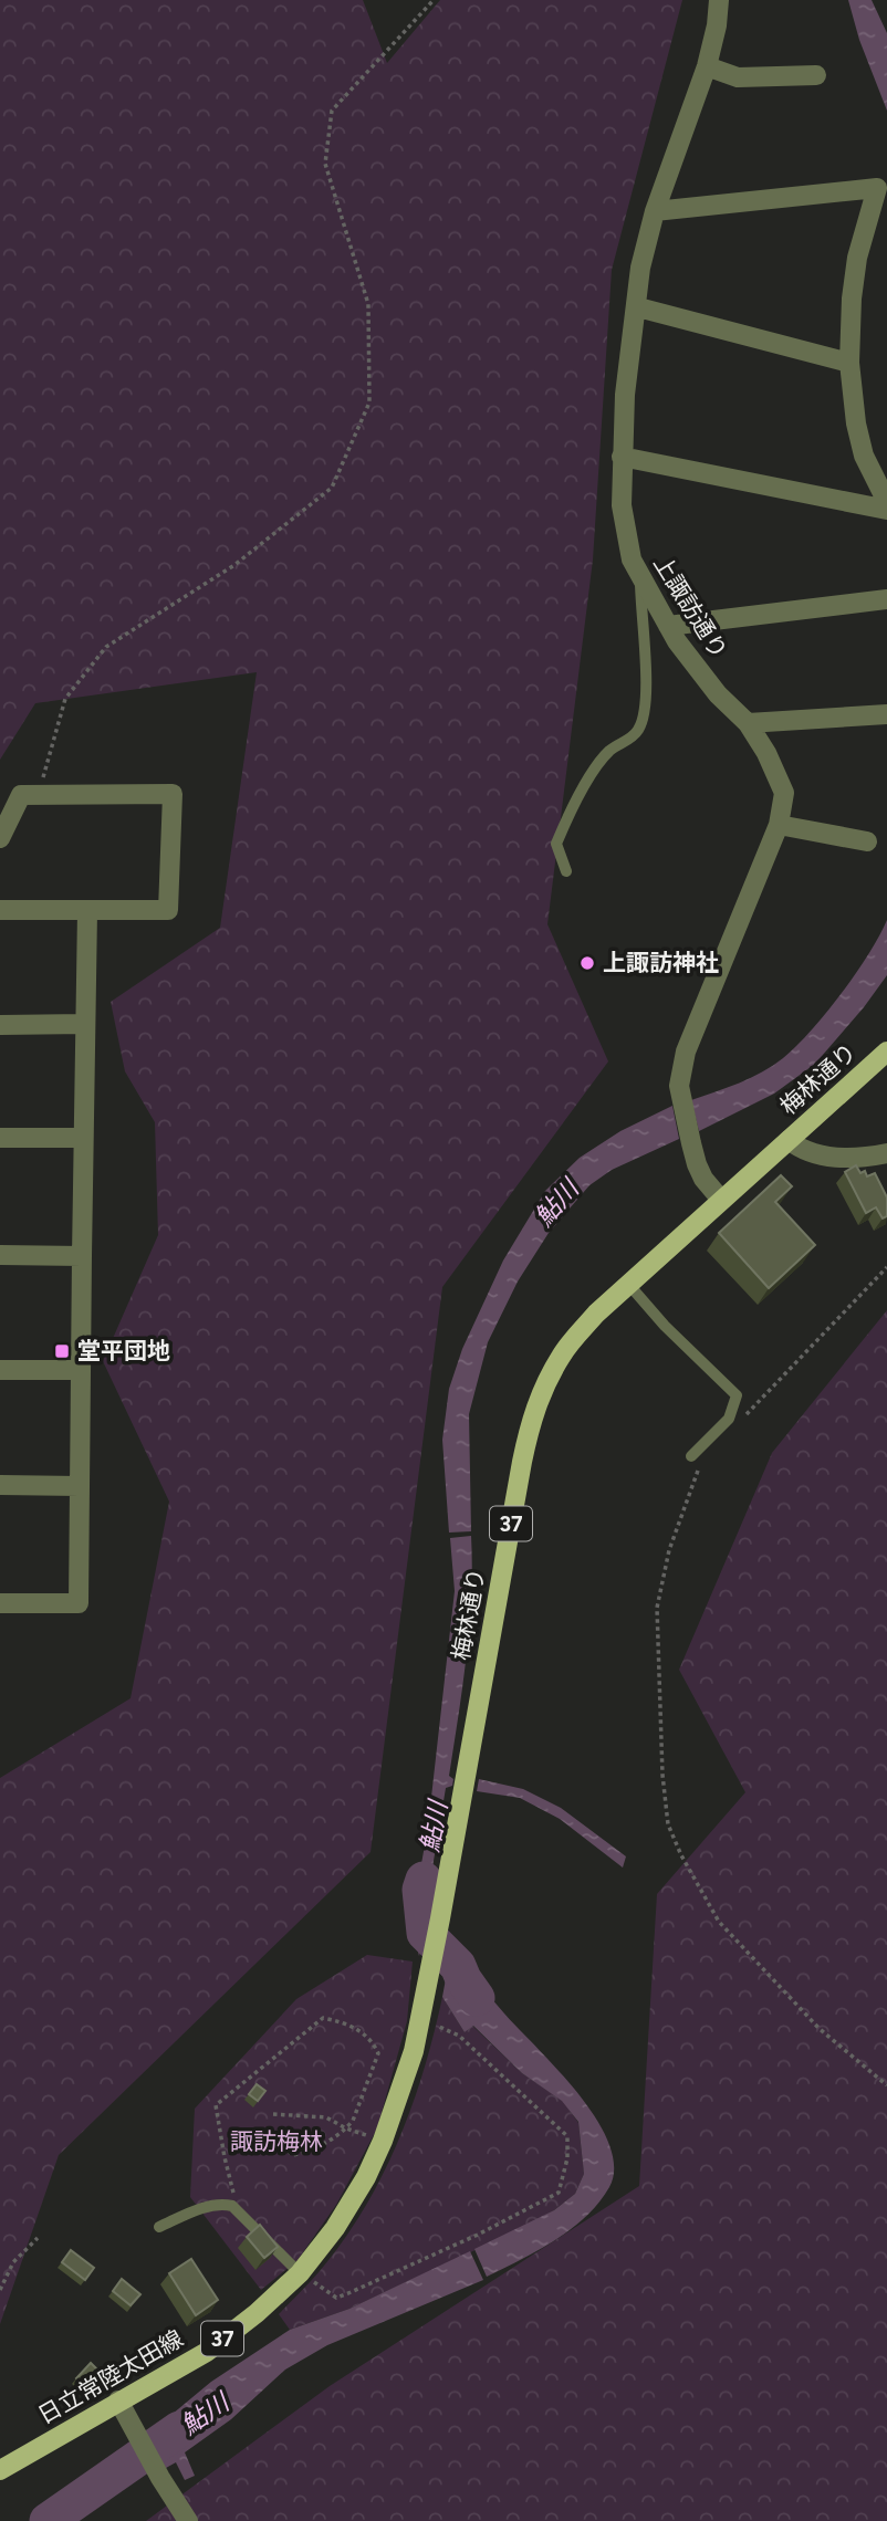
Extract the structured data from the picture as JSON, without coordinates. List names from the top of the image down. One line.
{"streets":{"main road":["梅林通り","37","日立常陸太田線"],"street":["上諏訪通り"]},"crossings":[["上諏訪通り","梅林通り"],["梅林通り","日立常陸太田線"]],"water":["鮎川"],"parks":["諏訪梅林"],"places":{"other":["上諏訪神社"],"transit":["堂平団地"]}}
